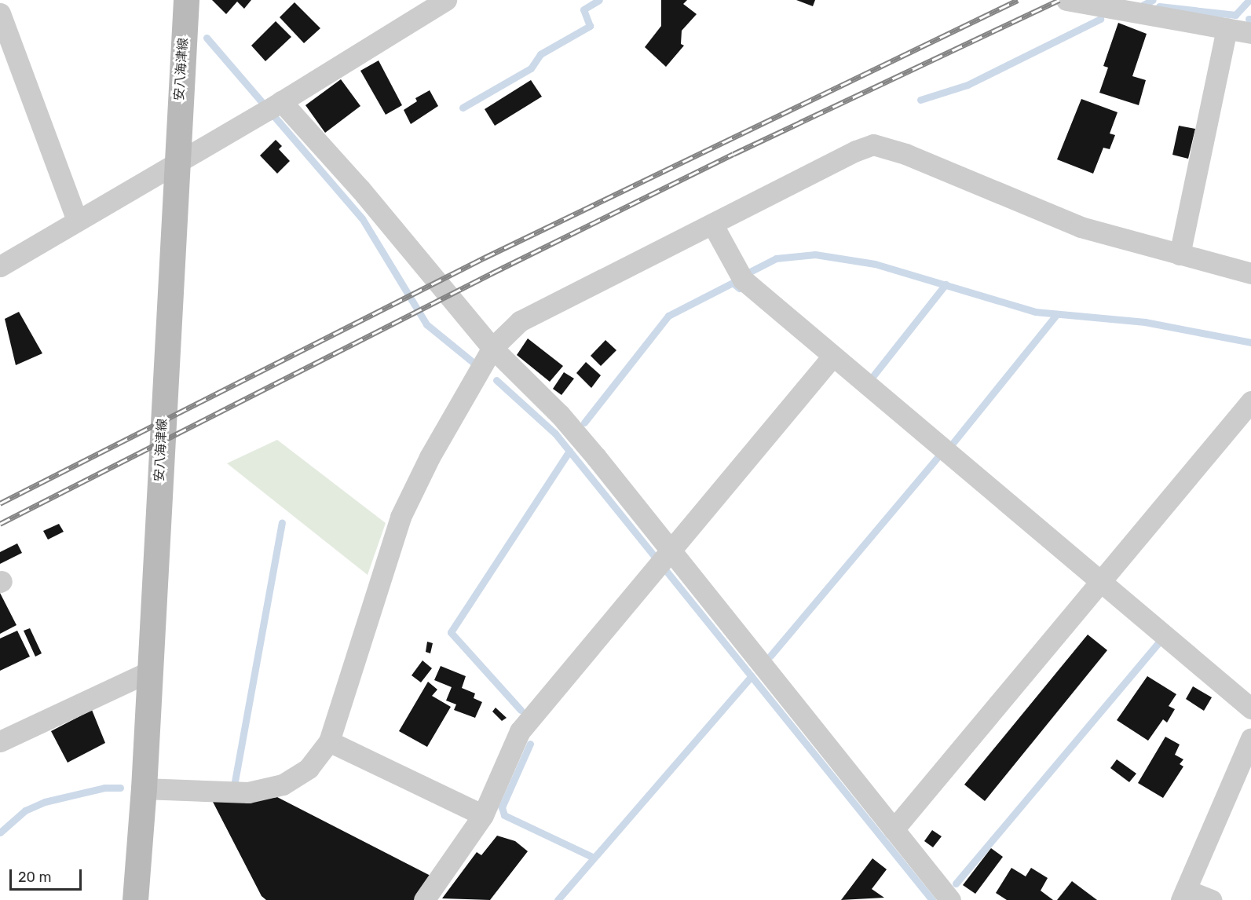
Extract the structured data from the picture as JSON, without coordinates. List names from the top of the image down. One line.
{"streets":{"main road":["安八海津線"]},"scale_bar":"20 m"}
